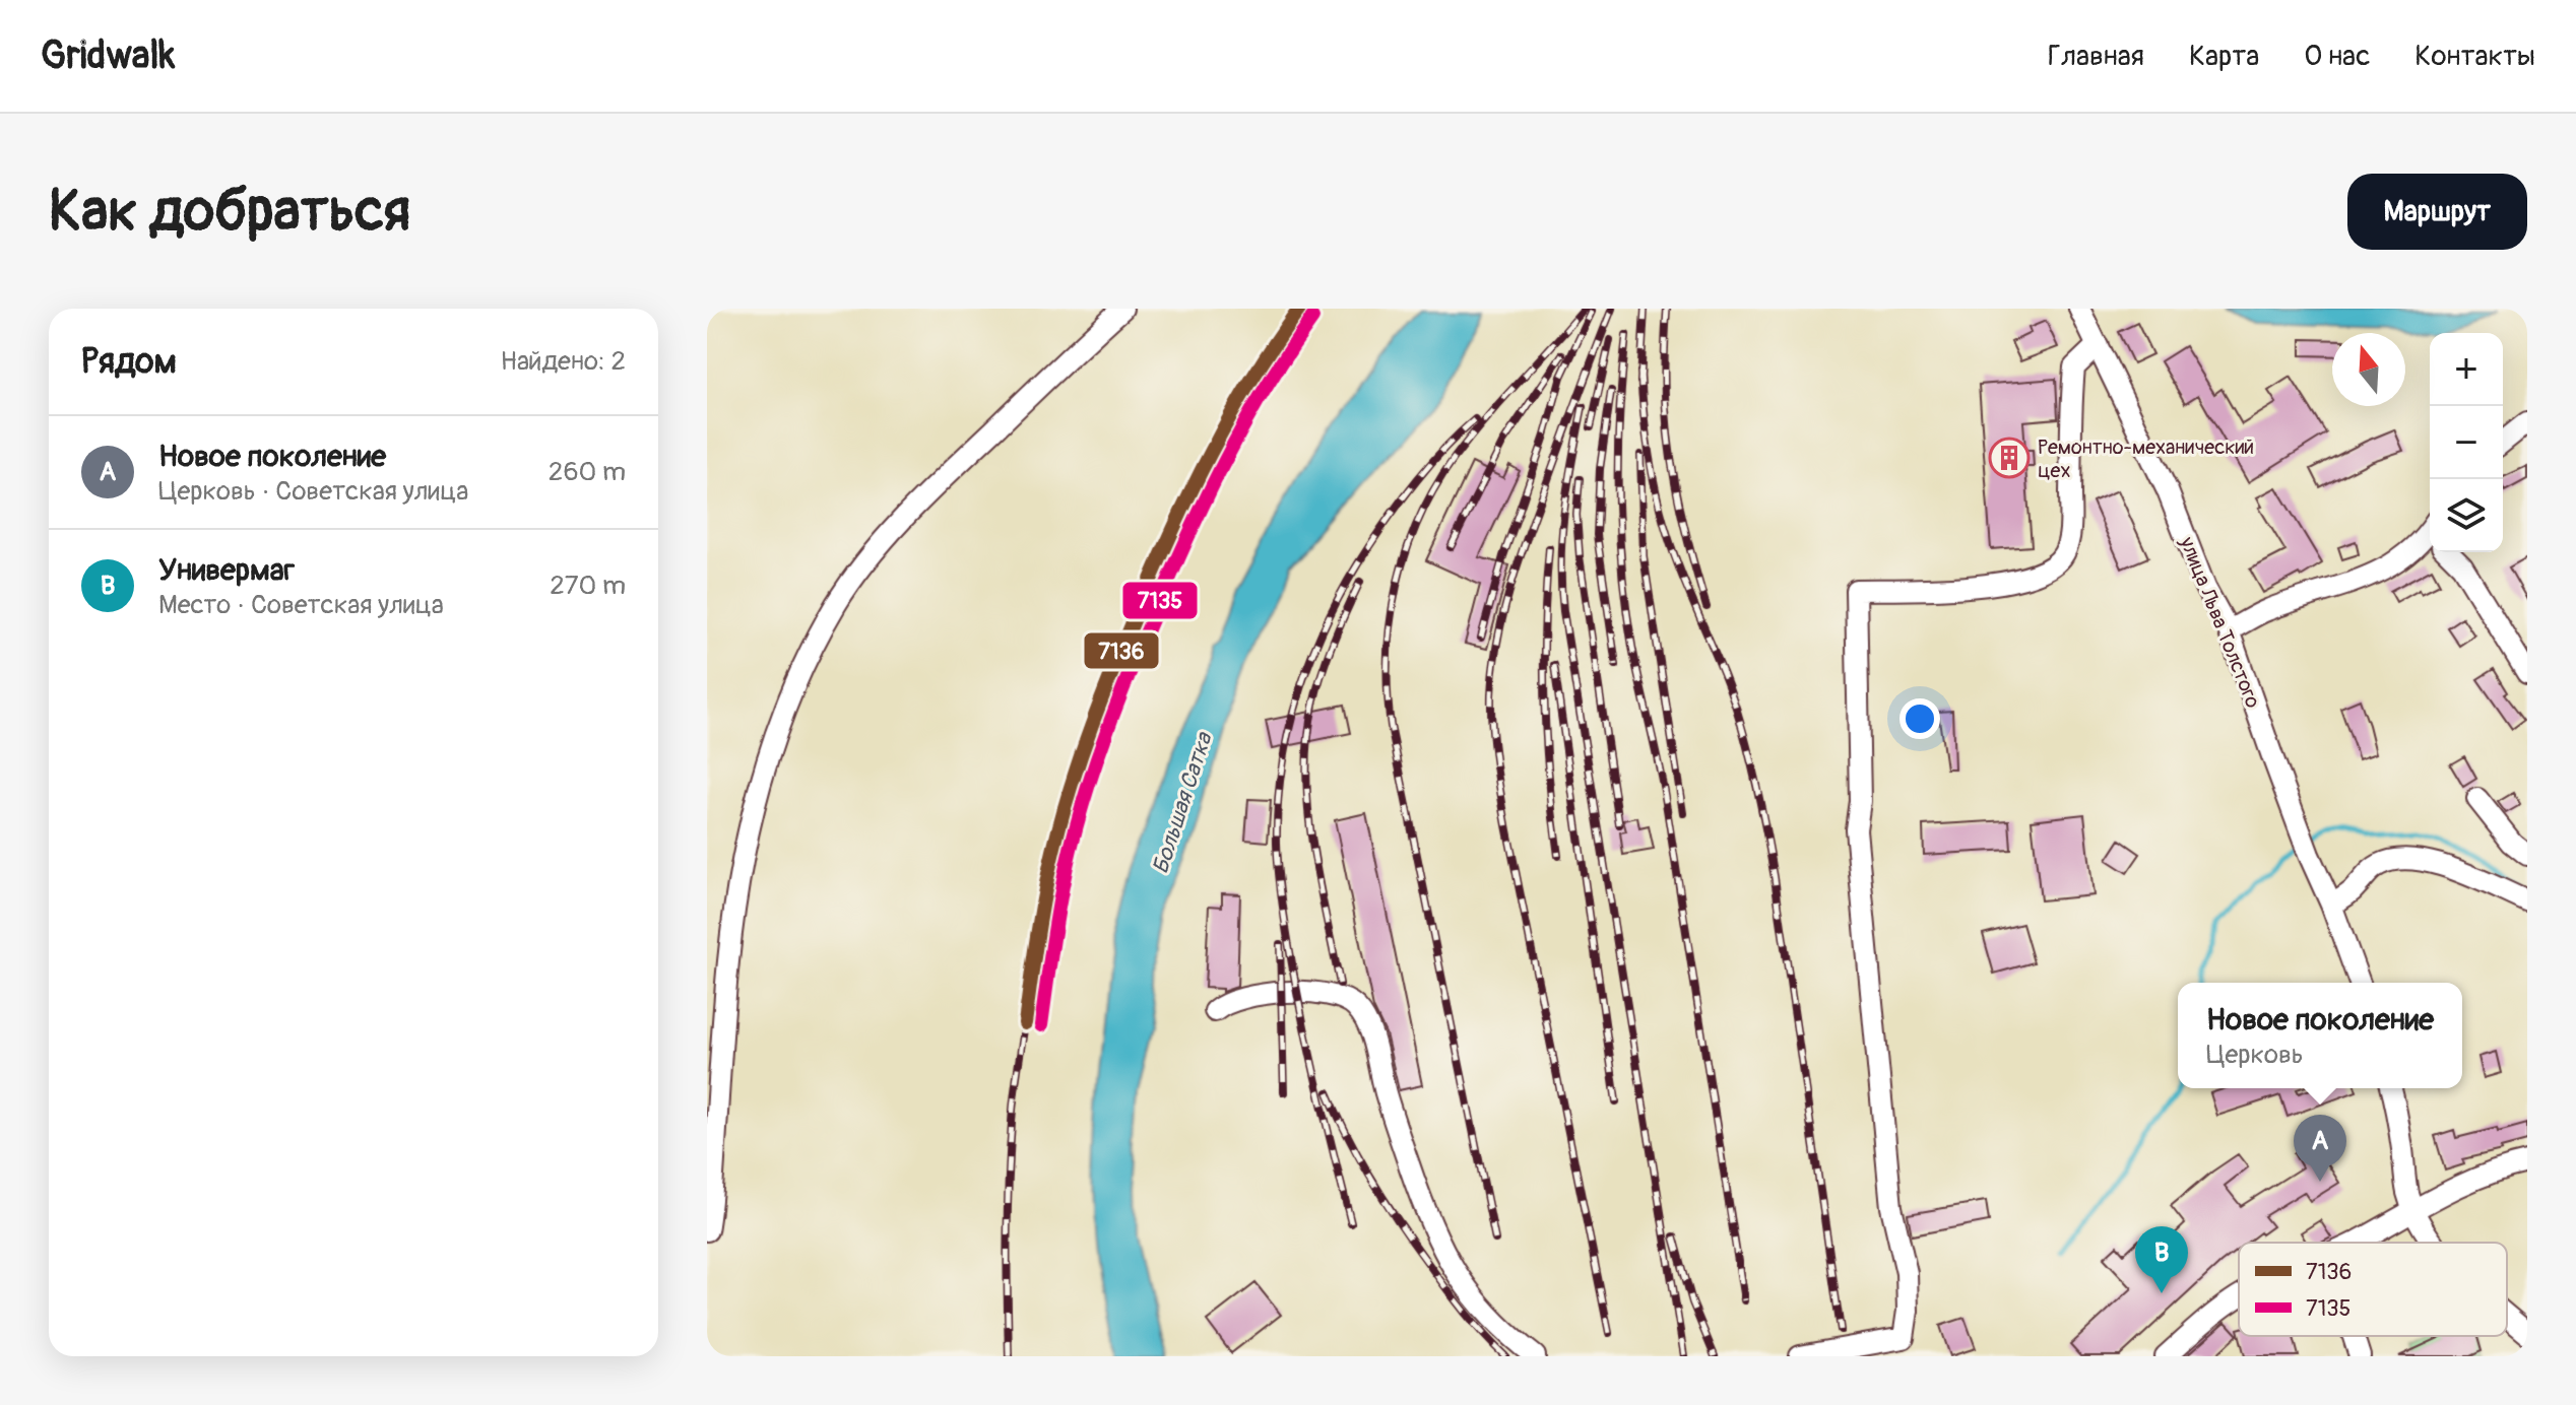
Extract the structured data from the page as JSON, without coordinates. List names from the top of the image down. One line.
{"streets":{"street":["улица Льва Толстого"]},"water":["Большая Сатка"],"places":{"building":["Ремонтно-механический цех"]},"lines":["transit line 7136","transit line 7135"],"legend":["7136","7135"],"north":"top","page":{"header":"Gridwalk","nav":["Главная","Карта","О нас","Контакты"],"buttons":"Маршрут","title":"Как добраться","heading":["Рядом","Найдено: 2"],"map_buttons":["+","−"],"list":[{"mark":"A","name":"Новое поколение","note":"Церковь · Советская улица","value":"260 m"},{"mark":"B","name":"Универмаг","note":"Место · Советская улица","value":"270 m"}],"popup":["Новое поколение","Церковь"],"pins":["A","B"]}}
